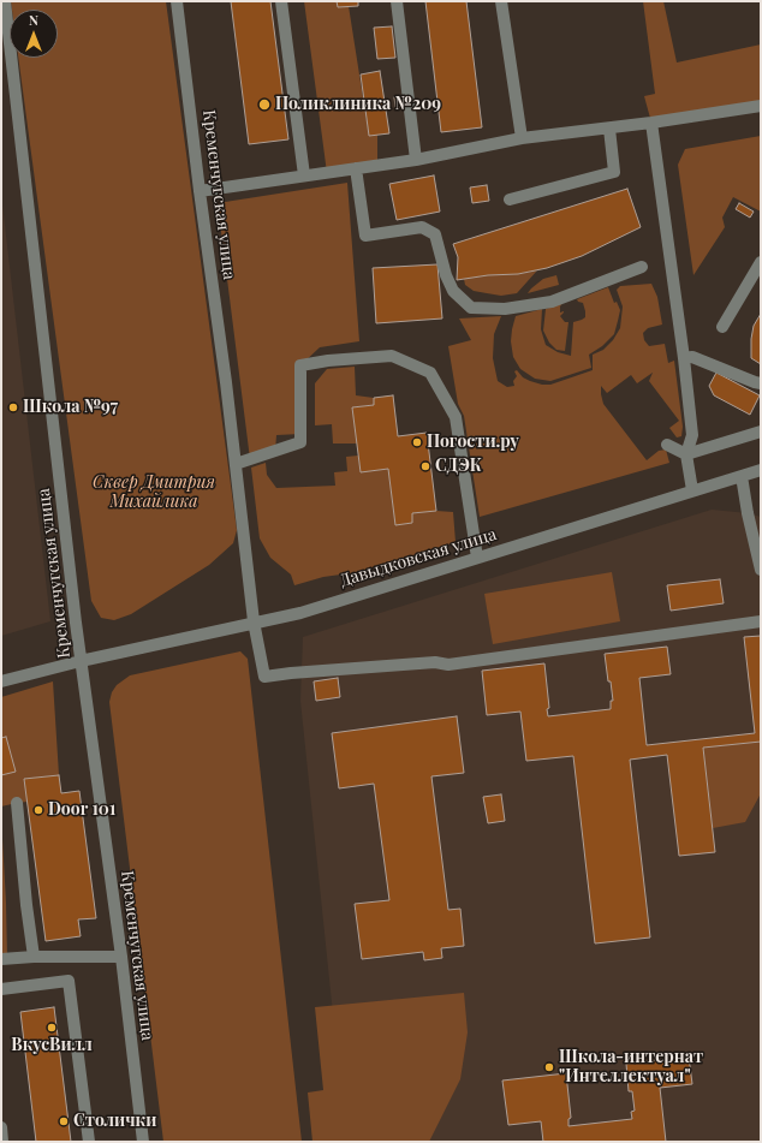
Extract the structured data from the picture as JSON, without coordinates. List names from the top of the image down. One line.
{"streets":{"street":["Кременчугская улица","Давыдковская улица"]},"crossings":[["Кременчугская улица","Давыдковская улица"]],"parks":["Сквер Дмитрия Михайлика"],"places":["Поликлиника №209","Школа №97","Погости.ру","СДЭК","Door 101","ВкусВилл","Школа-интернат \"Интеллектуал\"","Столички"],"north":"top"}
